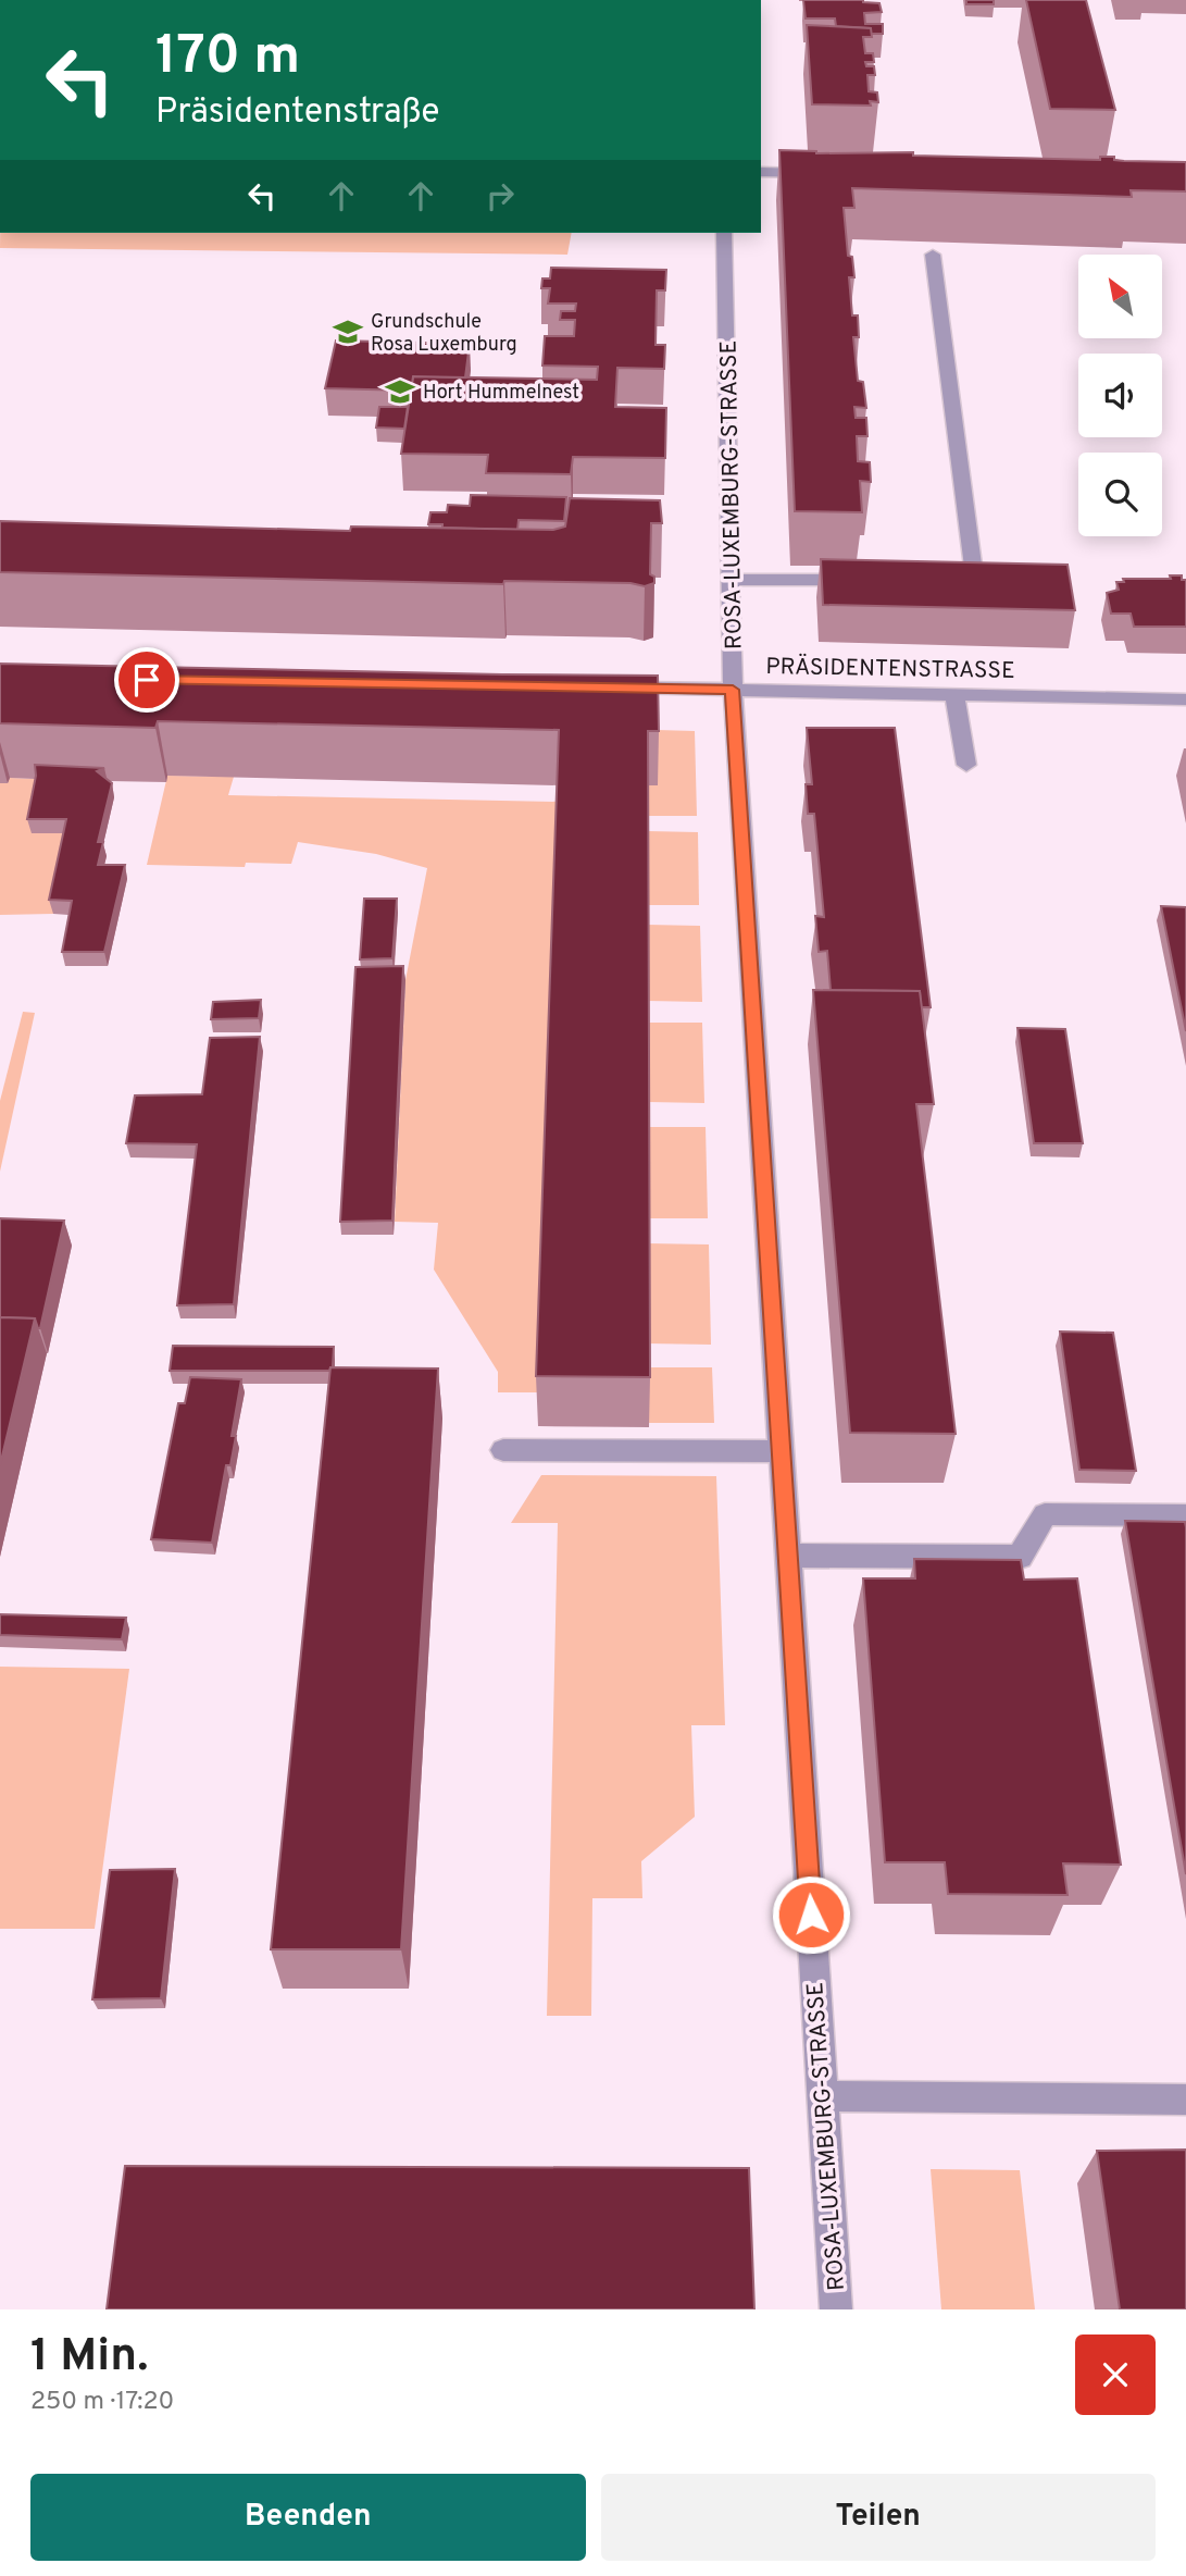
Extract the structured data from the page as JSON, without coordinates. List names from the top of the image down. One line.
{"streets":{"street":["ROSA-LUXEMBURG-STRASSE","PRÄSIDENTENSTRASSE"]},"crossings":[["ROSA-LUXEMBURG-STRASSE","PRÄSIDENTENSTRASSE"]],"places":{"school or university":["Grundschule Rosa Luxemburg","Hort Hummelnest"]},"north":"top left","page":{"turn":["170 m","Präsidentenstraße"],"heading":["1 Min.","250 m · 17:20"],"buttons":["Beenden","Teilen"]}}
